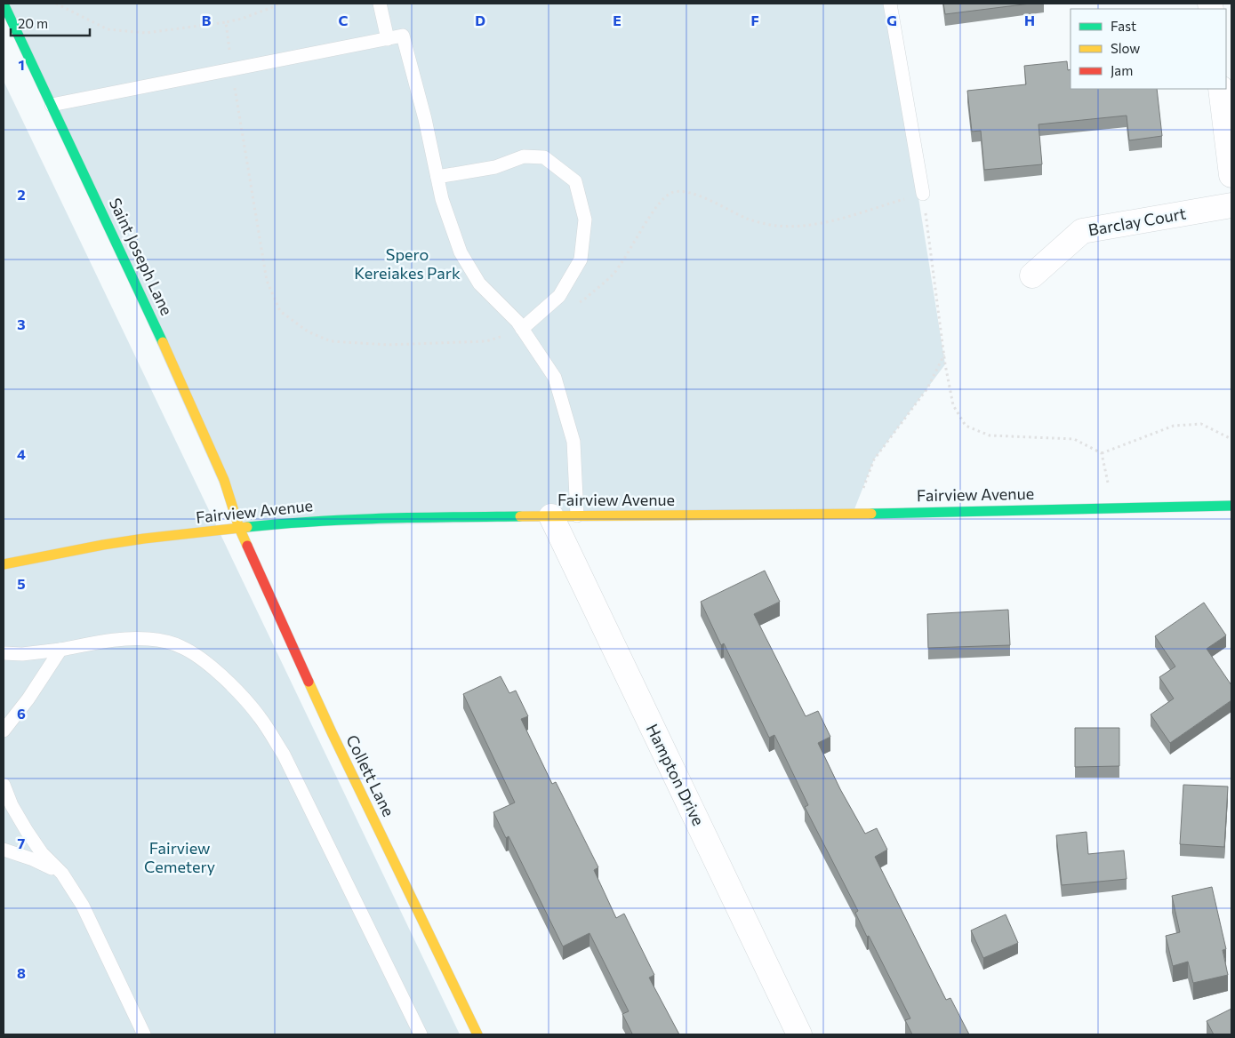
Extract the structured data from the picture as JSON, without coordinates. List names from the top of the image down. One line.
{"streets":{"main road":["Saint Joseph Lane","Fairview Avenue","Collett Lane"],"street":["Barclay Court","Hampton Drive"]},"crossings":[["Saint Joseph Lane","Fairview Avenue"],["Saint Joseph Lane","Collett Lane"],["Fairview Avenue","Hampton Drive"],["Fairview Avenue","Collett Lane"]],"parks":["Spero Kereiakes Park","Fairview Cemetery"],"legend":["Fast","Slow","Jam"],"scale_bar":"20 m","grid":{"columns":["B","C","D","E","F","G","H"],"rows":["1","2","3","4","5","6","7","8"]}}
